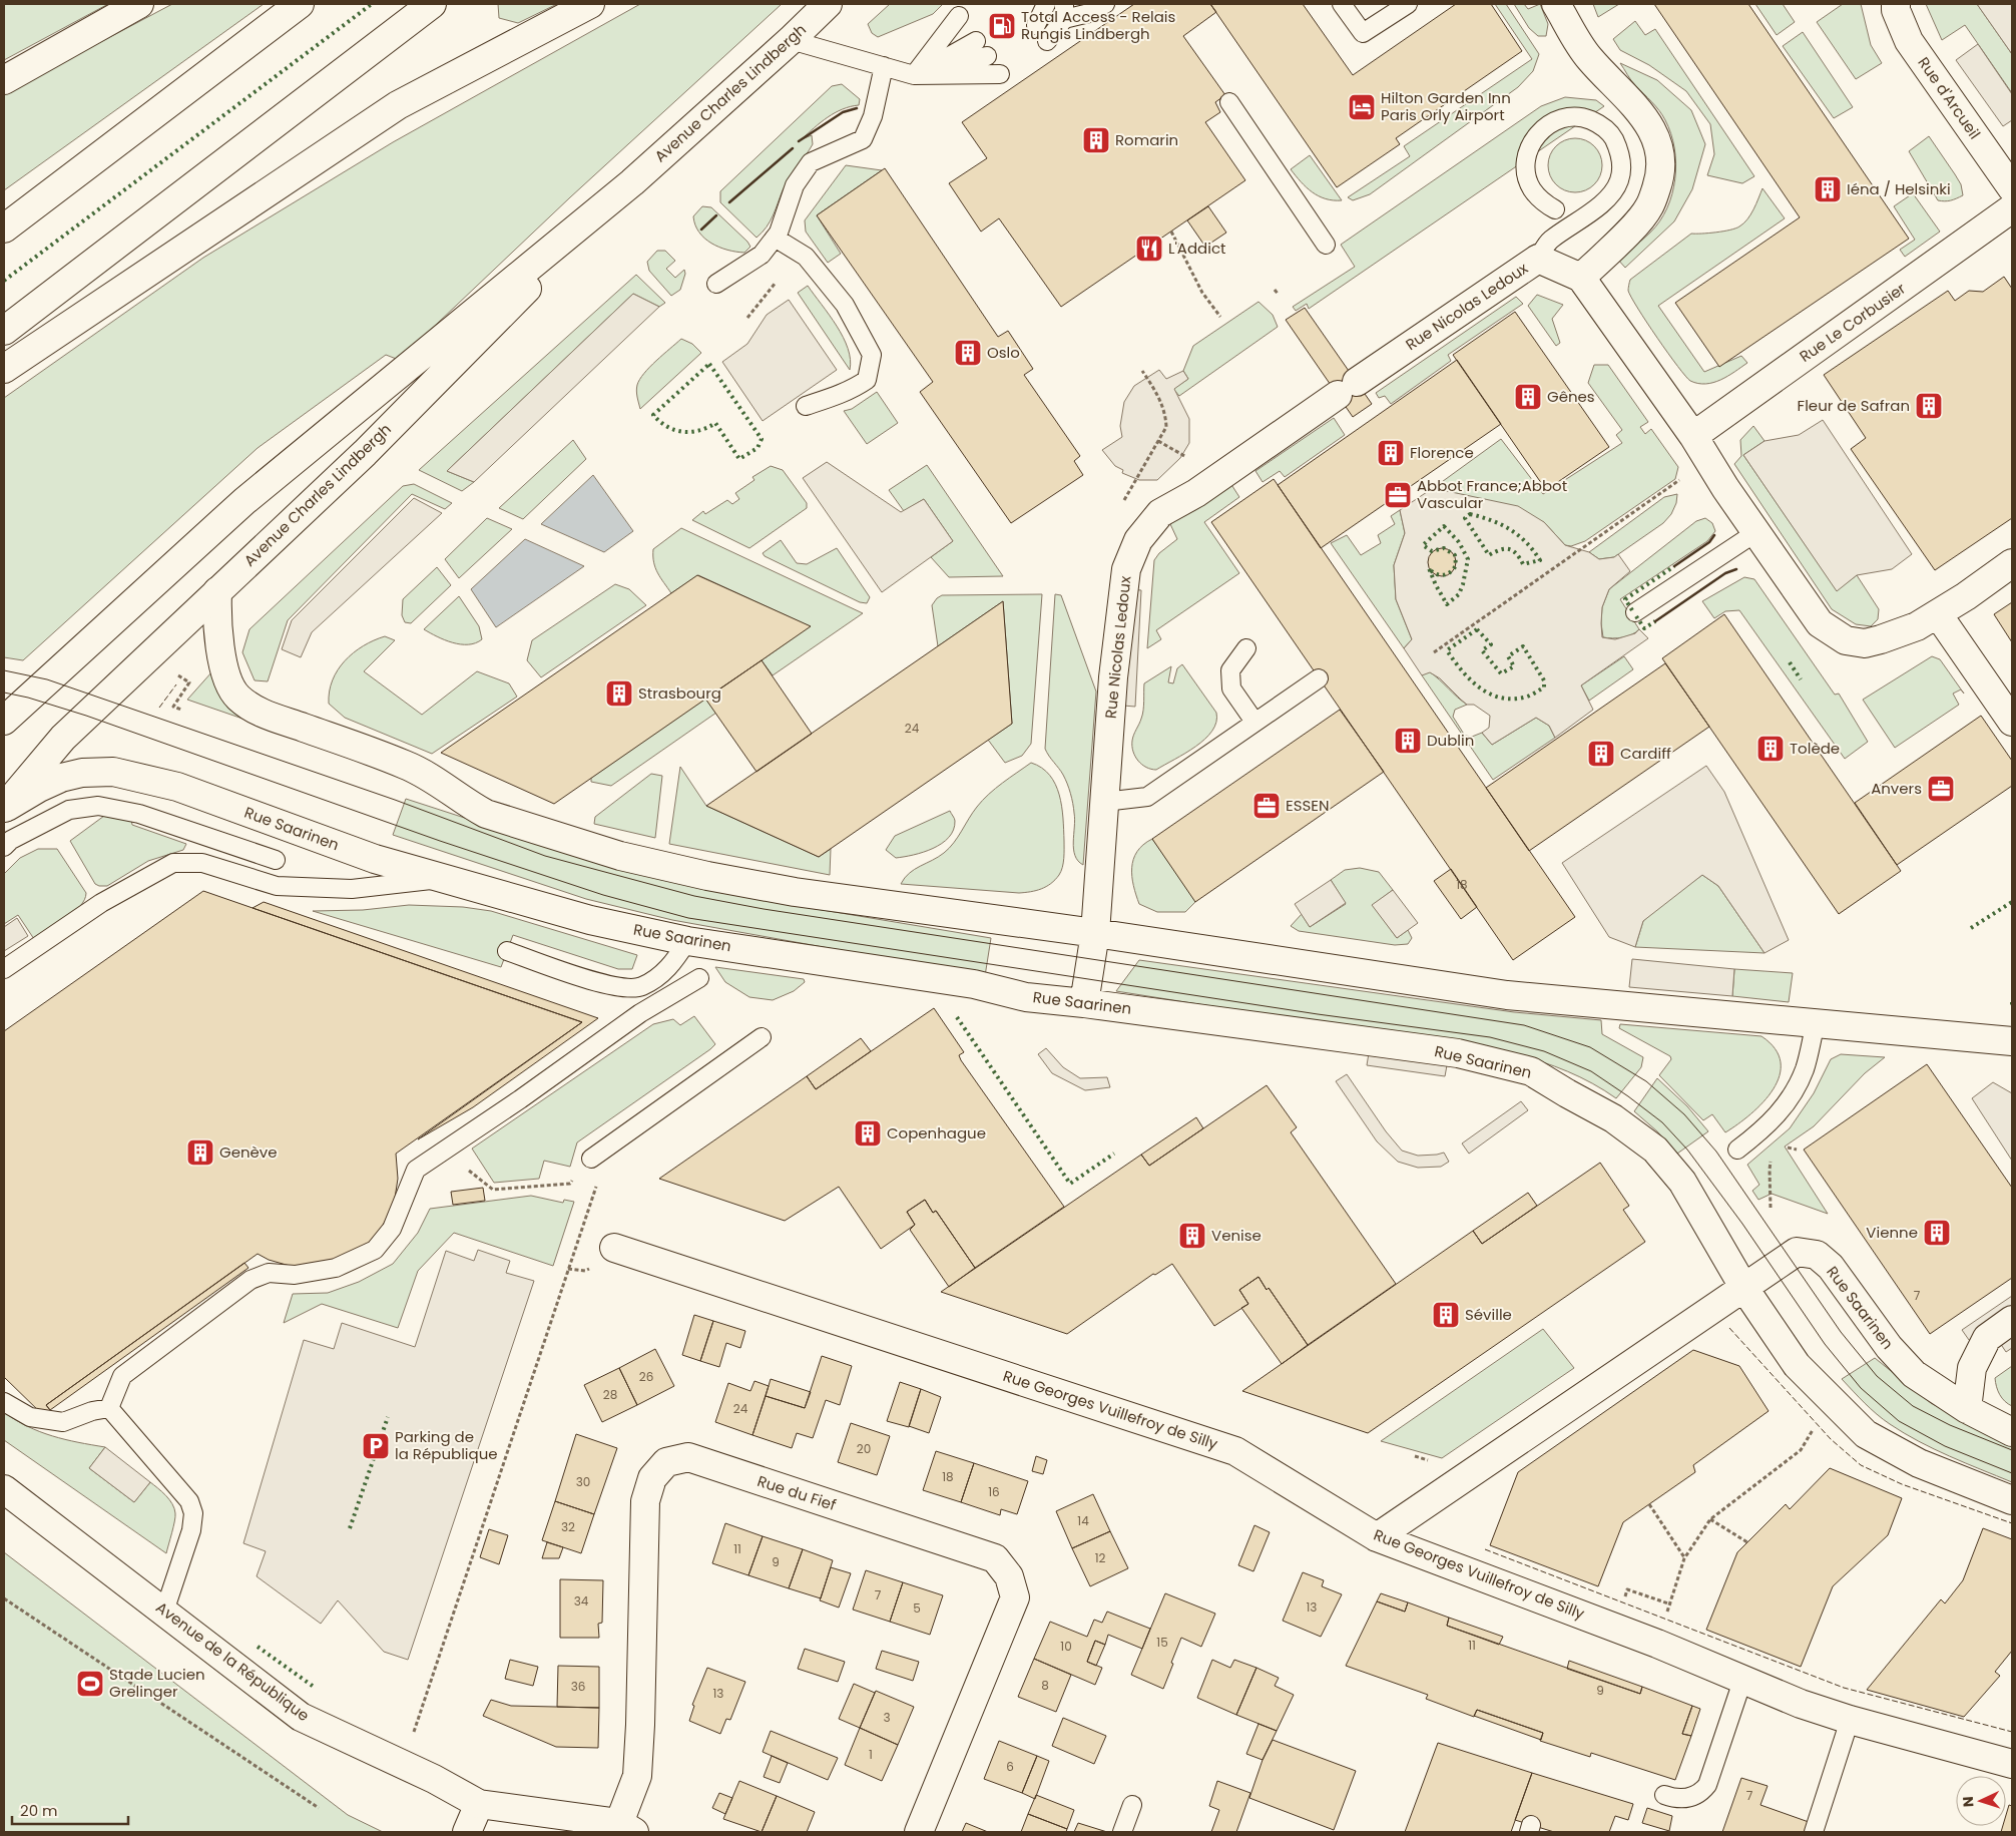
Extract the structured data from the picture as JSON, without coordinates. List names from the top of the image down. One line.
{"streets":{"main road":["Avenue Charles Lindbergh","Rue d'Arcueil","Rue Nicolas Ledoux","Rue Le Corbusier","Rue Saarinen","Rue Georges Vuillefroy de Silly","Rue du Fief","Avenue de la République"]},"crossings":[["Avenue Charles Lindbergh","Rue Saarinen"],["Rue Nicolas Ledoux","Rue Saarinen"]],"places":{"fuel station":["Total Access - Relais Rungis Lindbergh"],"hotel":["Hilton Garden Inn Paris Orly Airport"],"building":["Romarin","Iéna / Helsinki","Oslo","Gênes","Fleur de Safran","Florence","Strasbourg","Dublin","Tolède","Cardiff","Copenhague","Genève","Vienne","Venise","Séville"],"restaurant":["L'Addict"],"office":["Abbot France;Abbot Vascular","Anvers","ESSEN"],"parking":["Parking de la République"],"sports":["Stade Lucien Grelinger"]},"house_numbers":["24","18","7","26","28","24","20","18","30","16","14","32","11","12","9","7","34","13","5","15","11","10","8","36","9","13","3","1","6","7"],"scale_bar":"20 m","north":"left"}
